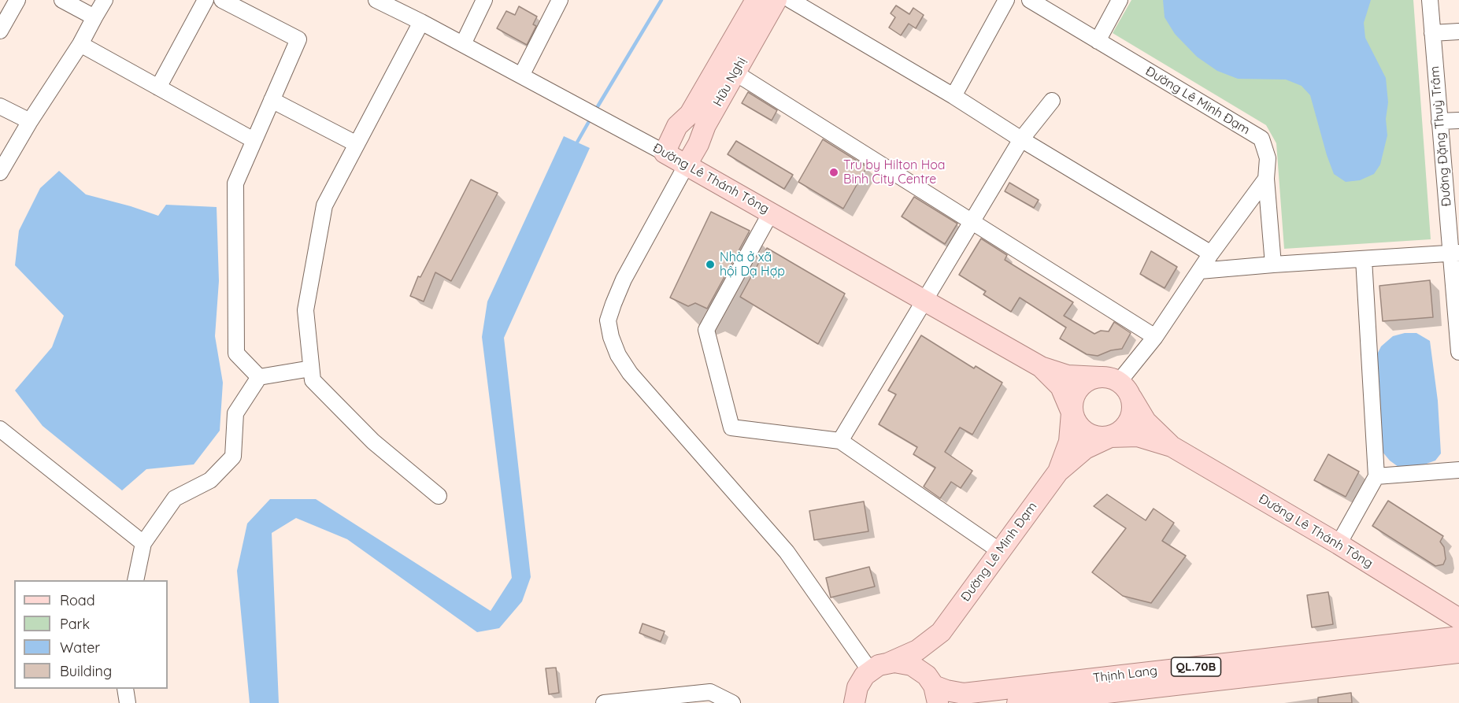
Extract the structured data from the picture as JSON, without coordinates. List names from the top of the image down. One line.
{"streets":{"main road":["Hữu Nghị","Đường Lê Minh Đạm","Đường Lê Thánh Tông","QL.70B","Thịnh Lang"],"street":["Đường Đặng Thuỳ Trâm"]},"crossings":[["Hữu Nghị","Đường Lê Thánh Tông"],["Đường Lê Minh Đạm","Thịnh Lang"]],"places":["Tru by Hilton Hoa Binh City Centre","Nhà ở xã hội Dạ Hợp"],"legend":["Road","Park","Water","Building"]}
